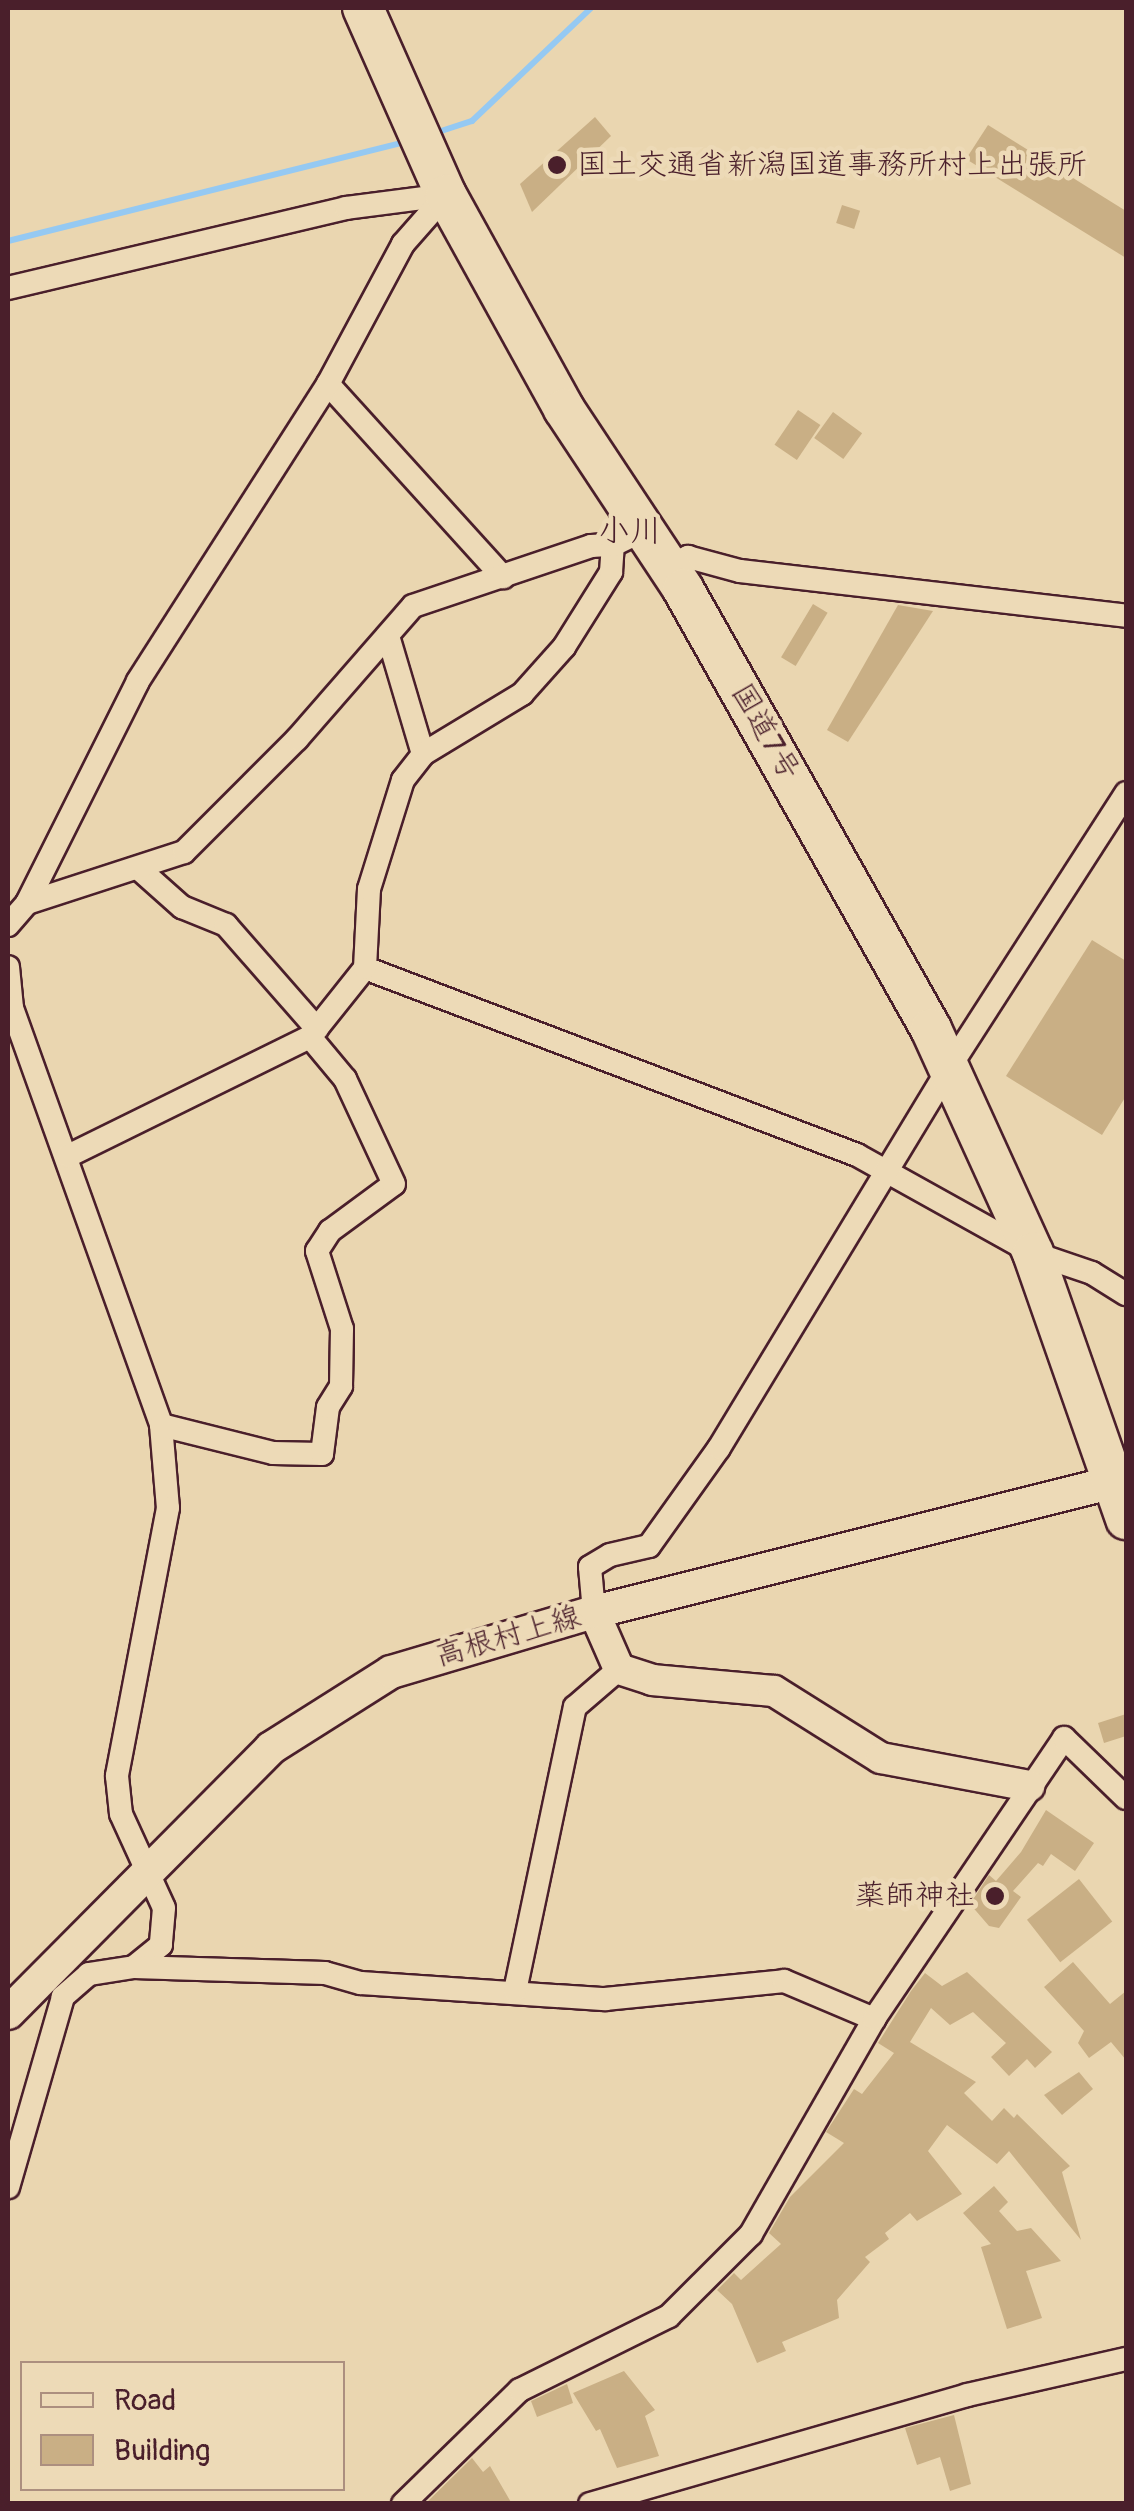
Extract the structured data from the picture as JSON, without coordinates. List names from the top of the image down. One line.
{"streets":{"highway":["国道7号"],"main road":["高根村上線"]},"crossings":[["国道7号","高根村上線"]],"districts":["小川"],"places":["国土交通省新潟国道事務所村上出張所","薬師神社"],"legend":["Road","Building"]}
